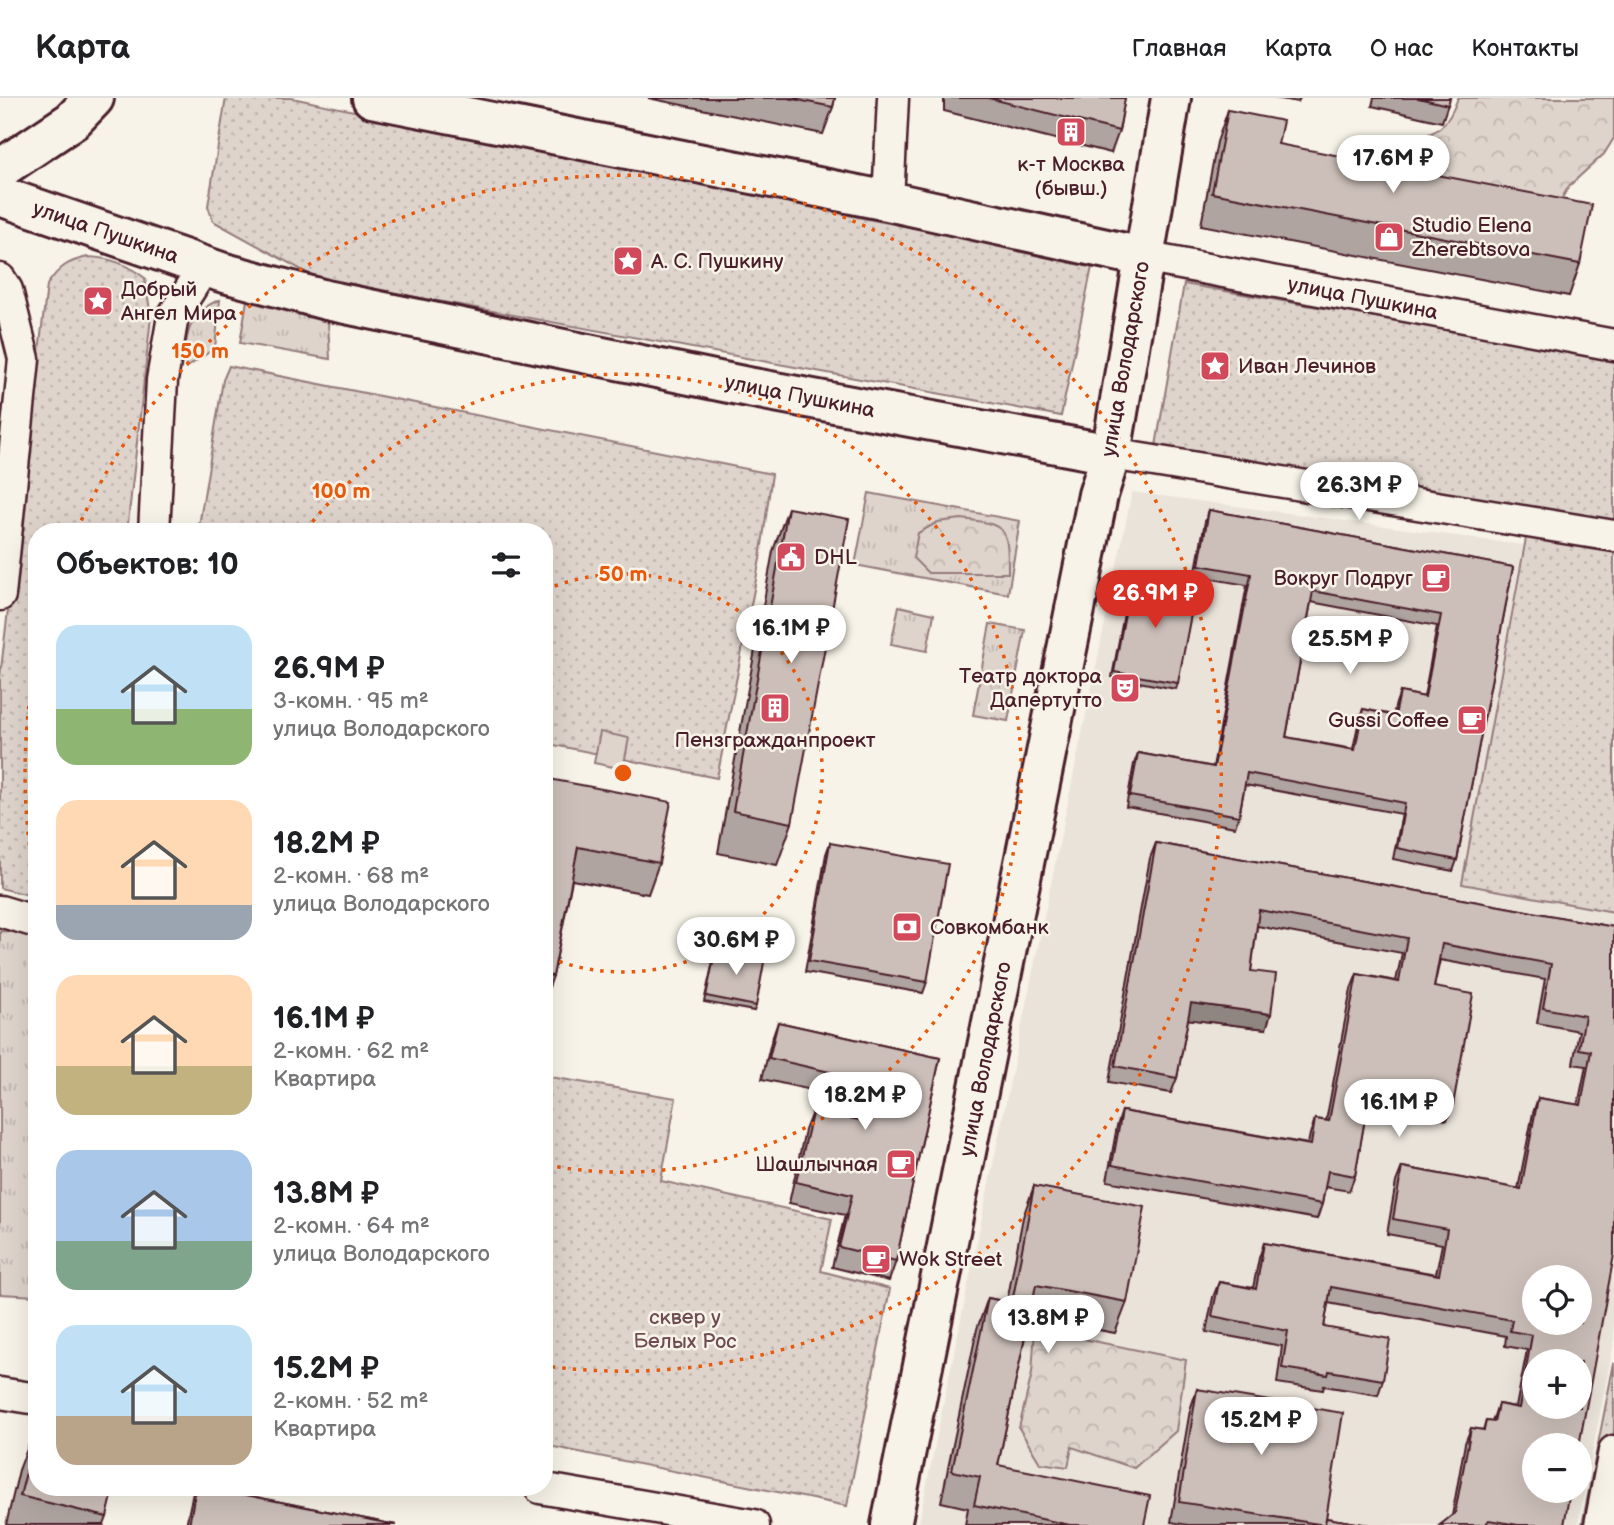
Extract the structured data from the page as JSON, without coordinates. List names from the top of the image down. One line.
{"streets":{"main road":["улица Пушкина","улица Володарского"]},"crossings":[["улица Пушкина","улица Володарского"]],"parks":["сквер у Белых Рос"],"places":{"building":["к-т Москва (бывш.)","Пензгражданпроект"],"shop":["Studio Elena Zherebtsova"],"place":["А. С. Пушкину","Добрый Ангел Мира","Иван Лечинов"],"public building":["DHL"],"cafe":["Вокруг Подруг","Gussi Coffee","Шашлычная","Wok Street"],"theatre":["Театр доктора Дапертутто"],"bank":["Совкомбанк"]},"page":{"header":"Карта","nav":["Главная","Карта","О нас","Контакты"],"price":["17.6M ₽","26.3M ₽","26.9M ₽","16.1M ₽","25.5M ₽","30.6M ₽","18.2M ₽","16.1M ₽","13.8M ₽","15.2M ₽"],"heading":"Объектов: 10","list":[{"name":"26.9M ₽","note":"3-комн. · 95 m² · улица Володарского"},{"name":"18.2M ₽","note":"2-комн. · 68 m² · улица Володарского"},{"name":"16.1M ₽","note":"2-комн. · 62 m² · Квартира"},{"name":"13.8M ₽","note":"2-комн. · 64 m² · улица Володарского"},{"name":"15.2M ₽","note":"2-комн. · 52 m² · Квартира"}],"map_buttons":["+","−"]},"rings":["150 m","100 m","50 m"]}
